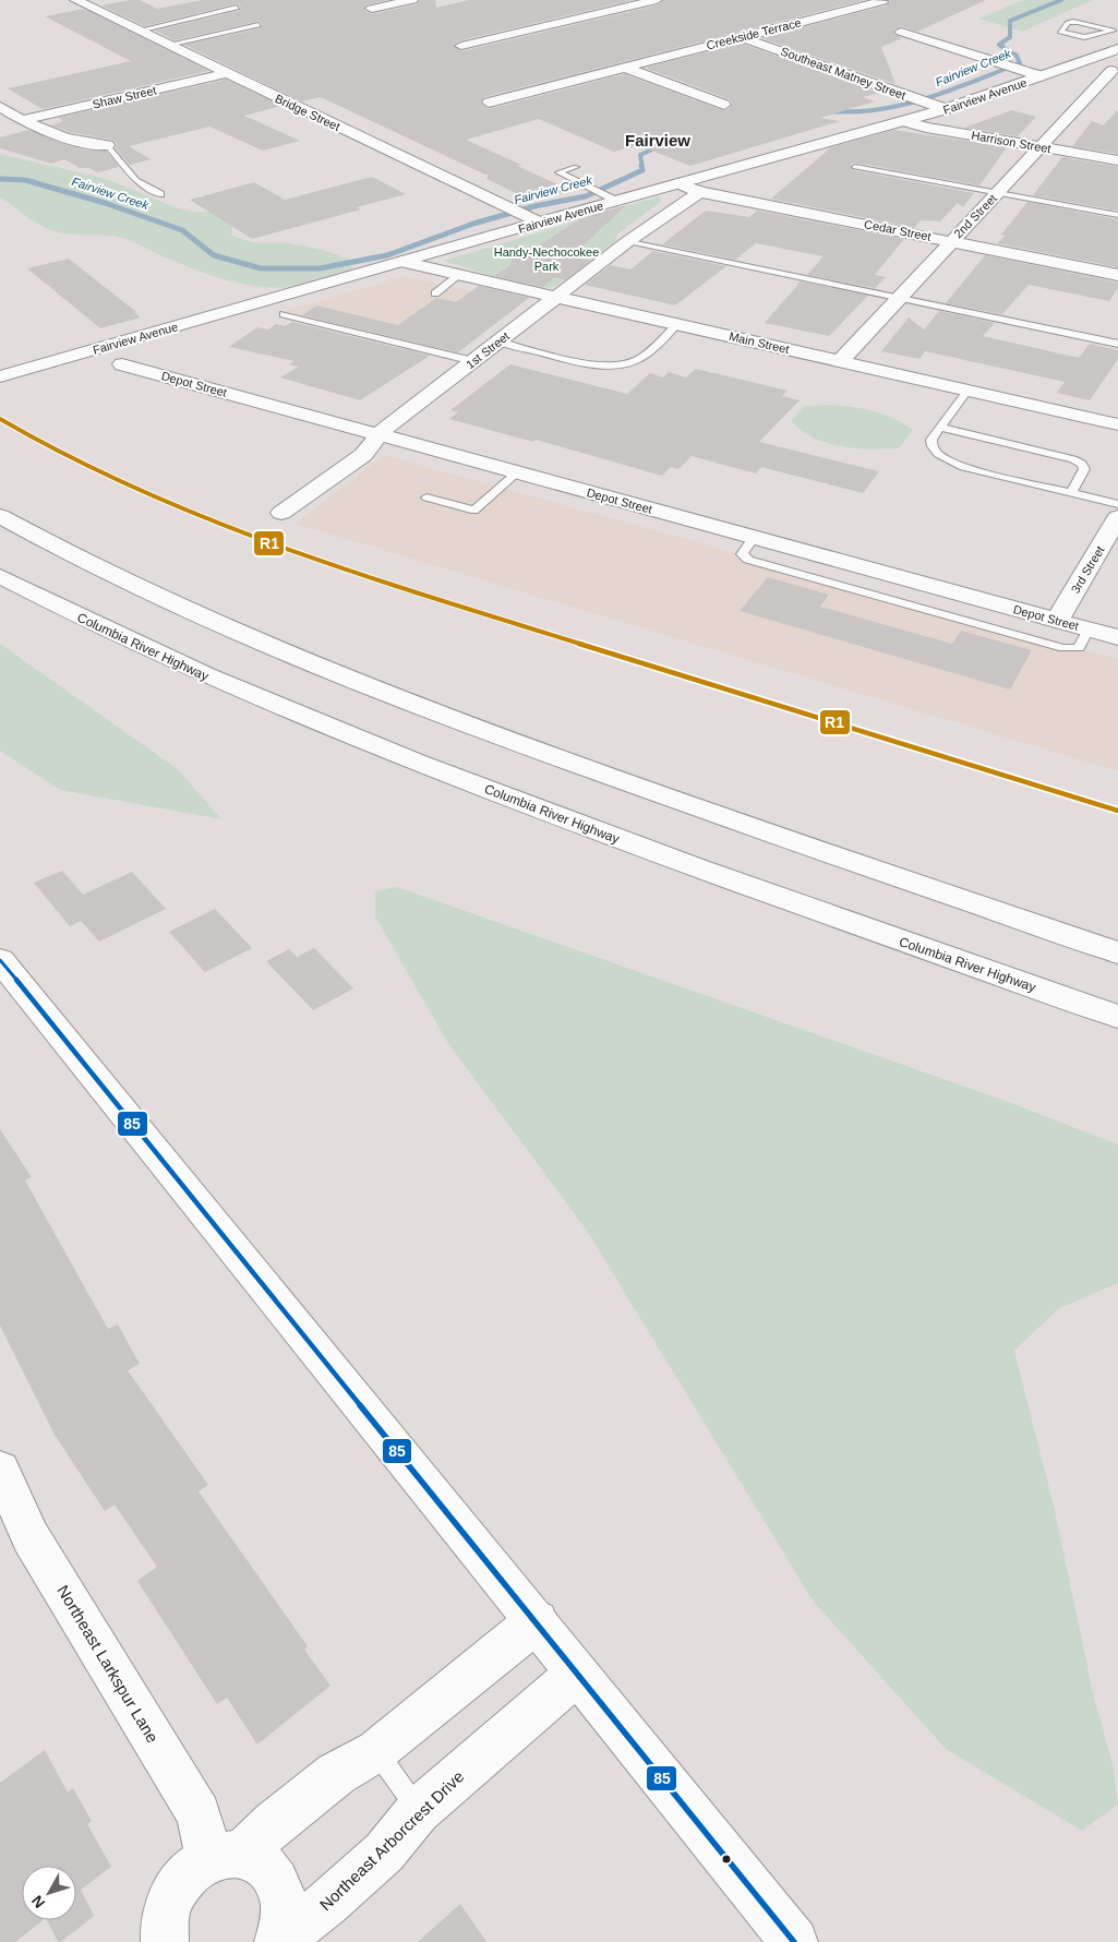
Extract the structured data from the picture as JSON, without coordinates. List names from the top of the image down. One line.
{"streets":{"main road":["Creekside Terrace","Southeast Matney Street","Fairview Avenue","Shaw Street","Bridge Street","Harrison Street","2nd Street","Cedar Street","Main Street","1st Street","Depot Street","3rd Street","Columbia River Highway","Northeast Larkspur Lane","Northeast Arborcrest Drive"]},"crossings":[["Creekside Terrace","Southeast Matney Street"],["Southeast Matney Street","Fairview Avenue"],["Fairview Avenue","Bridge Street"],["Fairview Avenue","Harrison Street"],["Fairview Avenue","Cedar Street"],["Fairview Avenue","Main Street"],["Shaw Street","Bridge Street"],["Harrison Street","2nd Street"],["2nd Street","Cedar Street"],["2nd Street","Main Street"],["Cedar Street","1st Street"],["Main Street","1st Street"],["1st Street","Depot Street"],["Depot Street","3rd Street"],["Northeast Larkspur Lane","Northeast Arborcrest Drive"]],"districts":["Fairview"],"water":["Fairview Creek"],"parks":["Handy-Nechocokee Park"],"lines":["transit line R1","transit line 85"],"north":"bottom left"}
